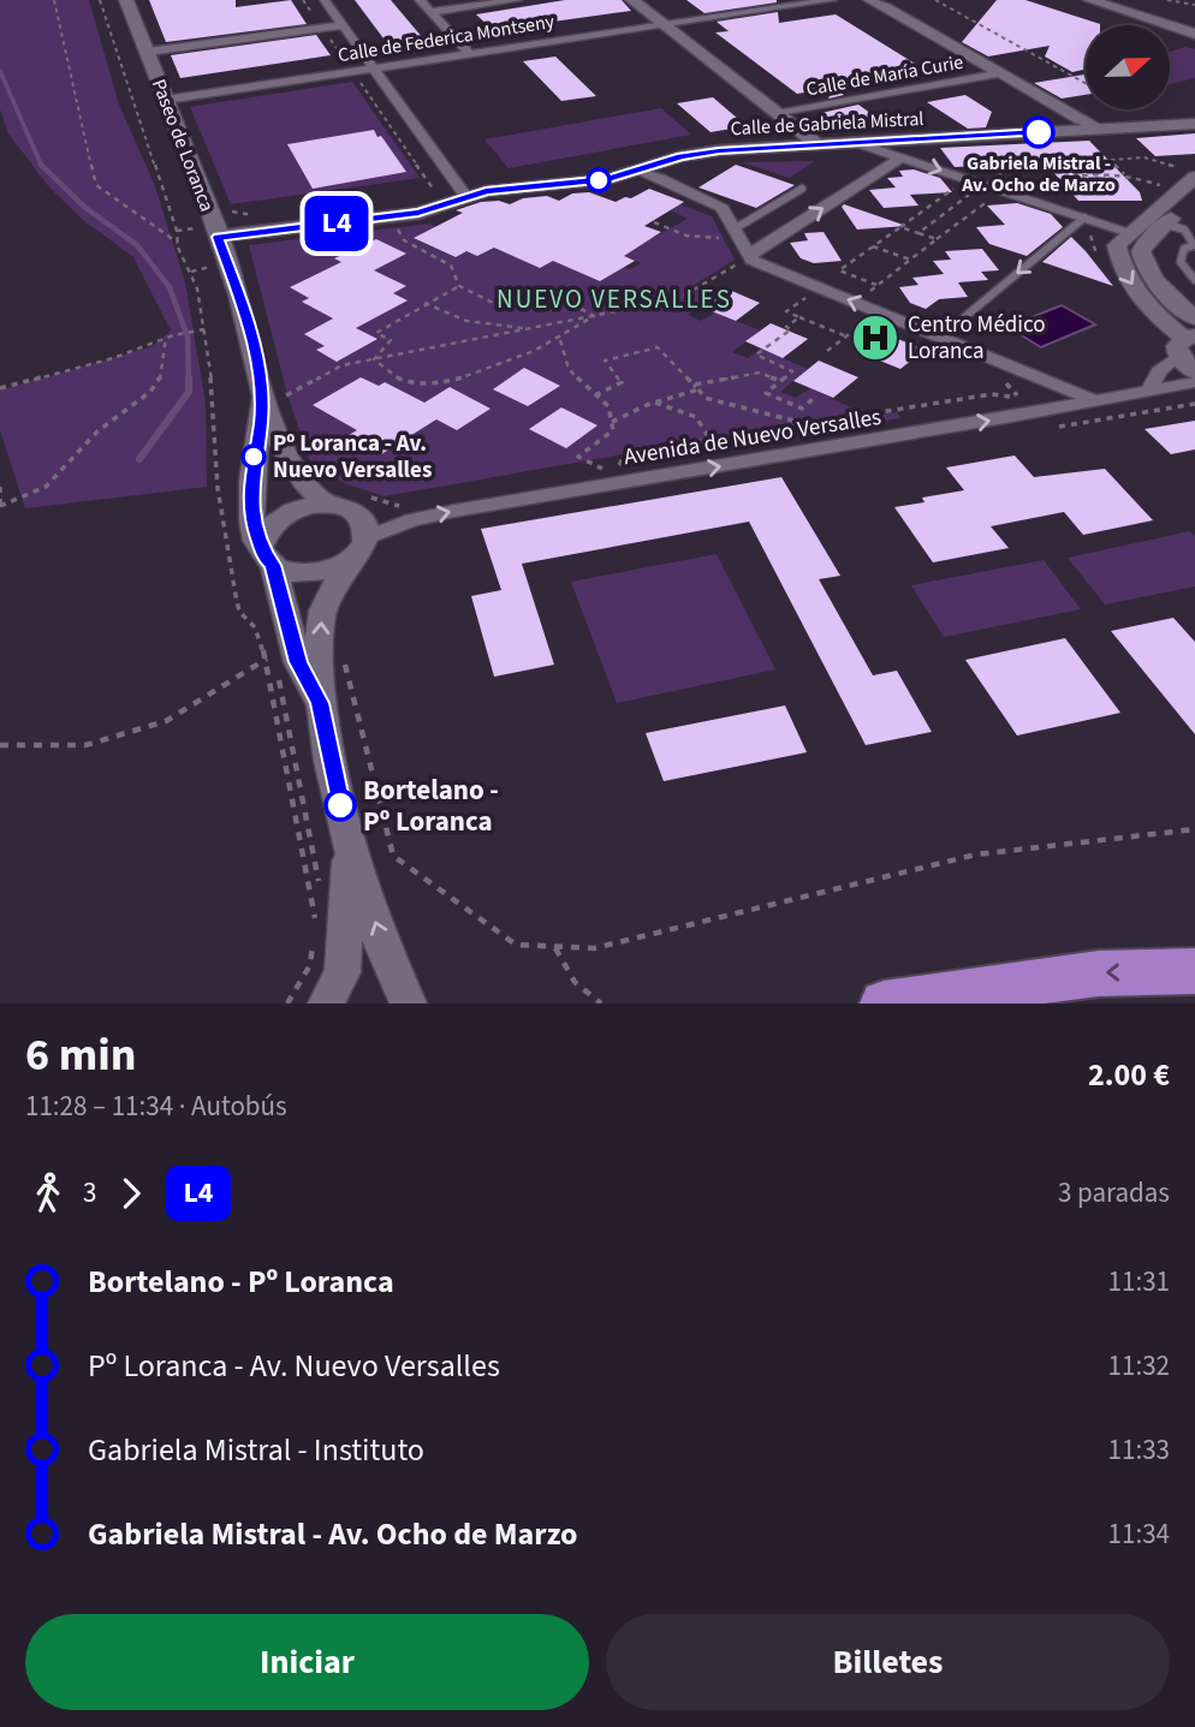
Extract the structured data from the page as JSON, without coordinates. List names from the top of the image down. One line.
{"streets":{"street":["Calle de Federica Montseny","Calle de María Curie","Calle de Gabriela Mistral","Paseo de Loranca","Avenida de Nuevo Versalles"]},"crossings":[["Calle de Federica Montseny","Paseo de Loranca"],["Calle de Gabriela Mistral","Paseo de Loranca"],["Paseo de Loranca","Avenida de Nuevo Versalles"]],"one_way":["Avenida de Nuevo Versalles"],"districts":["NUEVO VERSALLES"],"places":{"other":["Gabriela Mistral - Av. Ocho de Marzo","Pº Loranca - Av. Nuevo Versalles","Bortelano - Pº Loranca"],"hospital":["Centro Médico Loranca"]},"lines":["bus line L4"],"north":"right","page":{"on_map":"L4","heading":["6 min","11:28 – 11:34 · Autobús","2.00 €"],"legs":["3","L4","3 paradas"],"list":[{"name":"Bortelano - Pº Loranca","value":"11:31"},{"name":"Pº Loranca - Av. Nuevo Versalles","value":"11:32"},{"name":"Gabriela Mistral - Instituto","value":"11:33"},{"name":"Gabriela Mistral - Av. Ocho de Marzo","value":"11:34"}],"buttons":["Iniciar","Billetes"]}}
